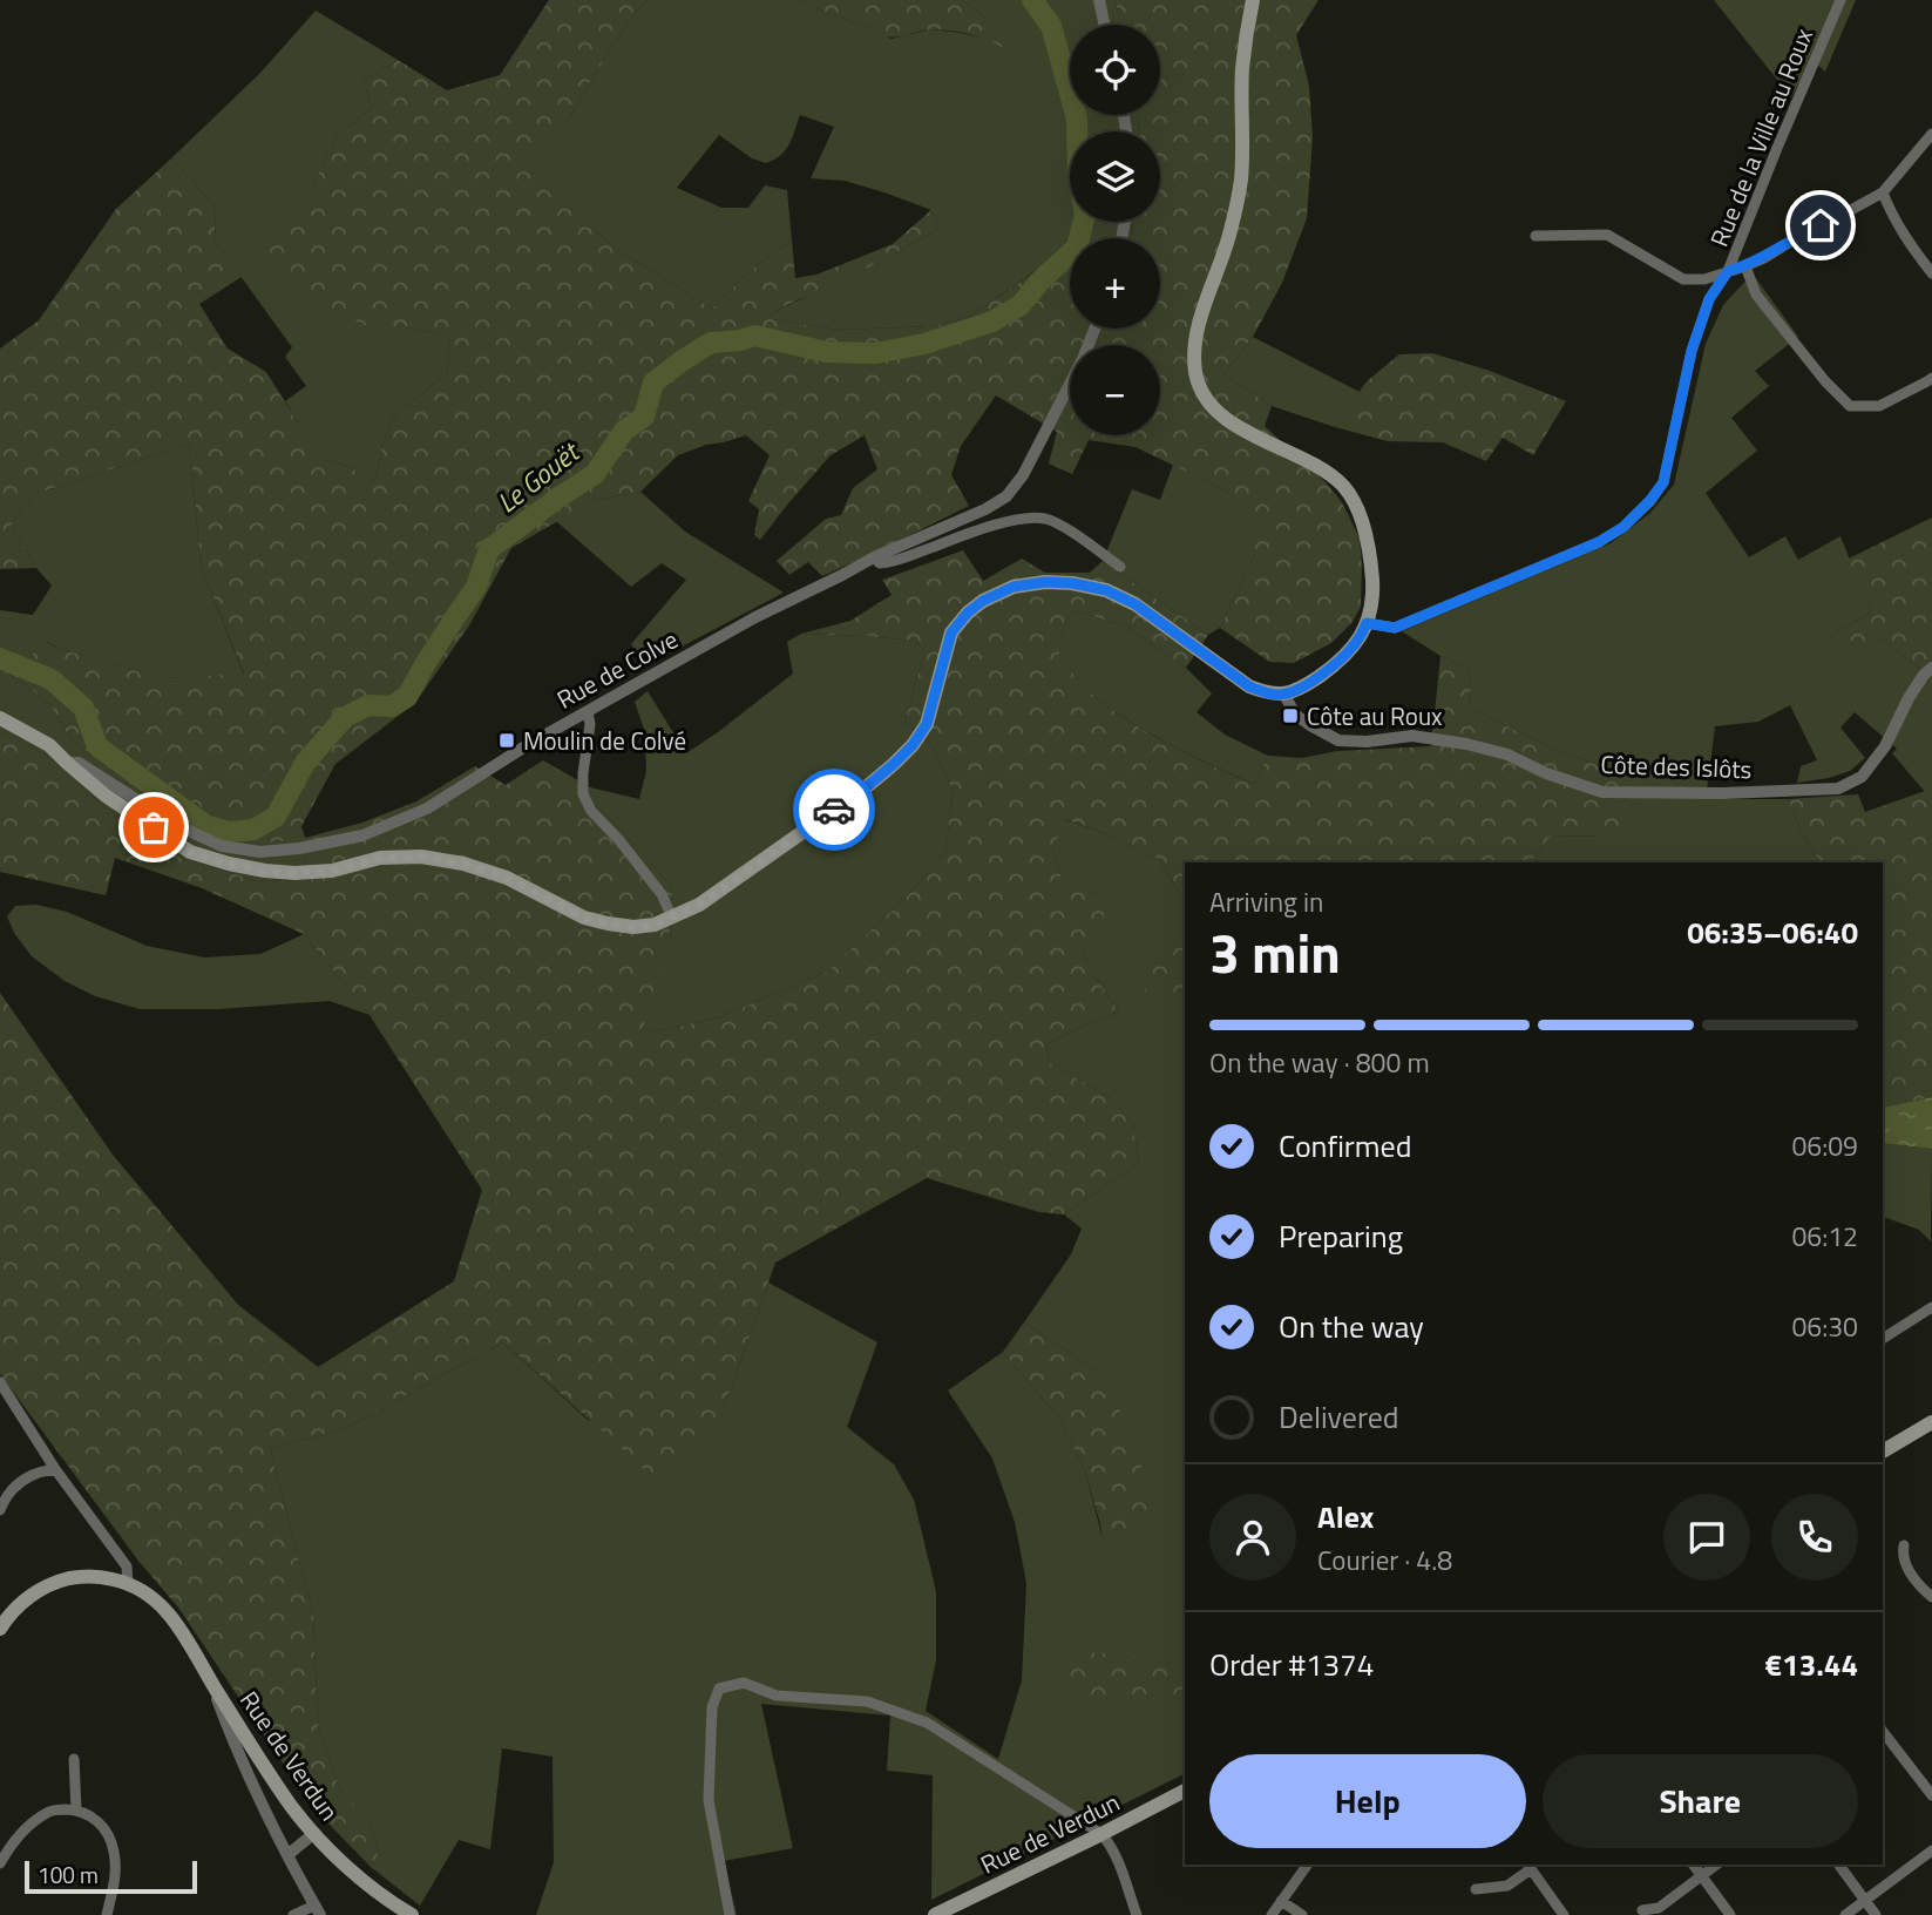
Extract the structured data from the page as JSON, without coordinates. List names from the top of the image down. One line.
{"streets":{"main road":["Rue de Verdun"],"street":["Rue de la Ville au Roux","Rue de Colve","Côte des Islôts"]},"water":["Le Gouët"],"places":{"transit":["Côte au Roux","Moulin de Colvé"]},"scale_bar":"100 m","page":{"map_buttons":["+","−"],"heading":["3 min","Arriving in","06:35–06:40"],"panel":["Alex","Courier · 4.8","Order #1374","€13.44"],"bar":"On the way · 800 m","list":[["Confirmed","06:09"],["Preparing","06:12"],["On the way","06:30"],"Delivered"],"buttons":["Help","Share"],"scale":"100 m"}}
